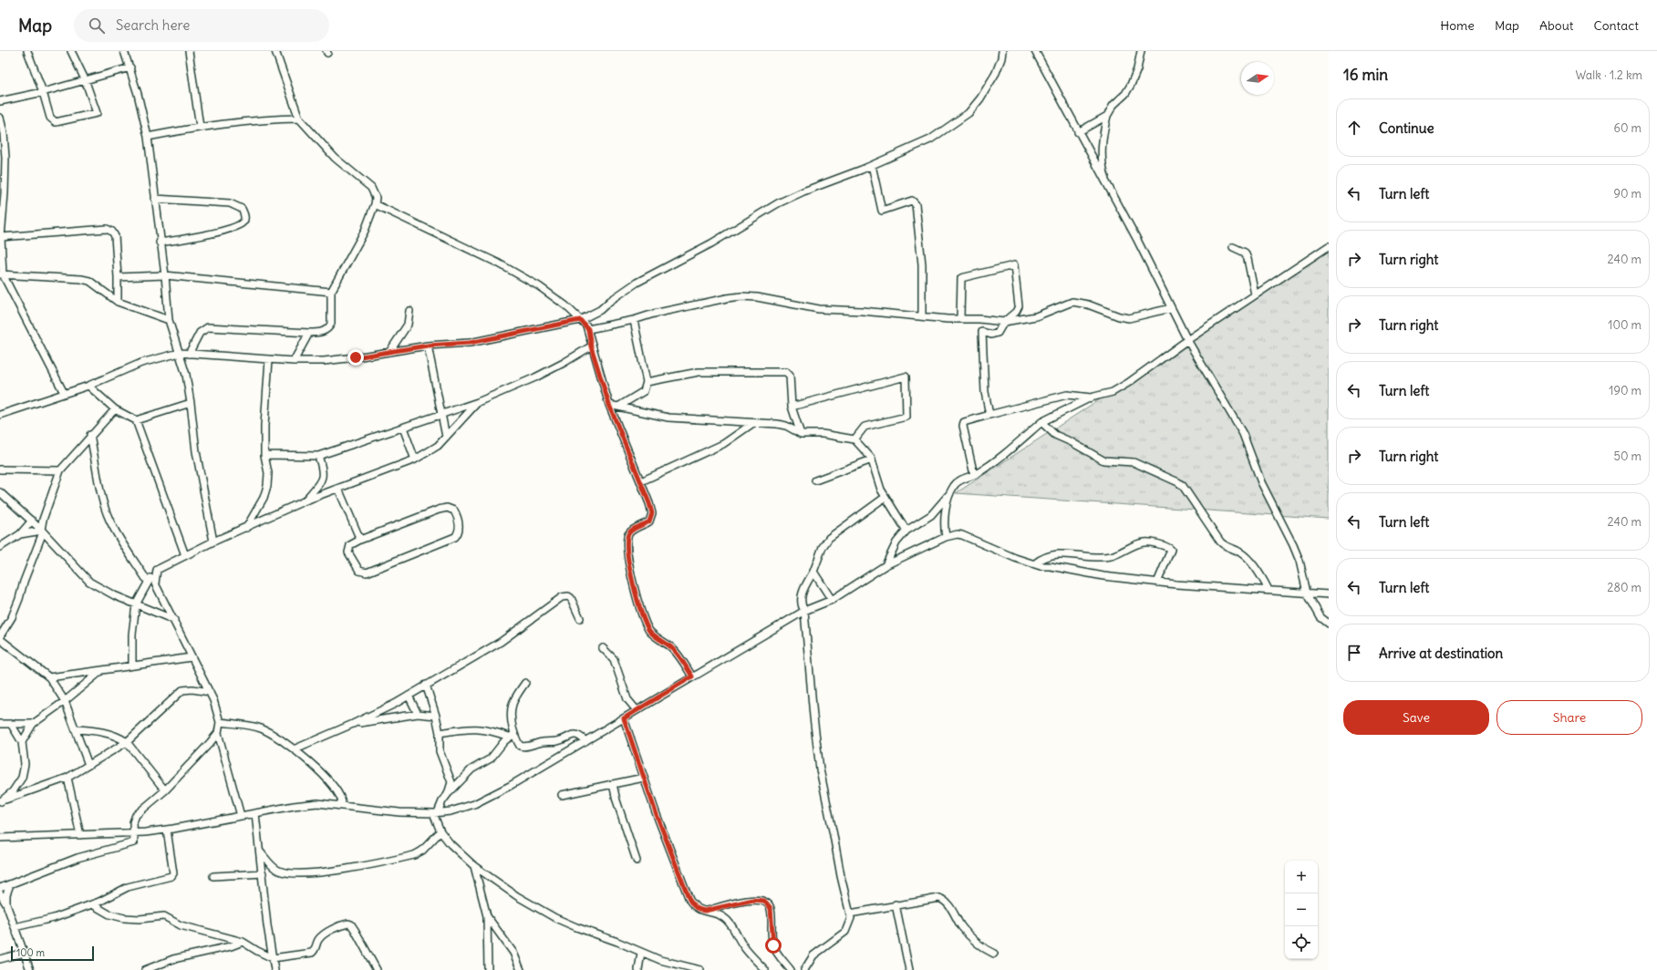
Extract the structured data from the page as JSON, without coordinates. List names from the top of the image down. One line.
{"scale_bar":"100 m","north":"right","page":{"header":"Map","search":"Search here","nav":["Home","Map","About","Contact"],"heading":["16 min","Walk · 1.2 km"],"list":[["Continue","60 m"],["Turn left","90 m"],["Turn right","240 m"],["Turn right","100 m"],["Turn left","190 m"],["Turn right","50 m"],["Turn left","240 m"],["Turn left","280 m"],"Arrive at destination"],"buttons":["Save","Share"],"map_buttons":["+","−"],"scale":"100 m"}}
